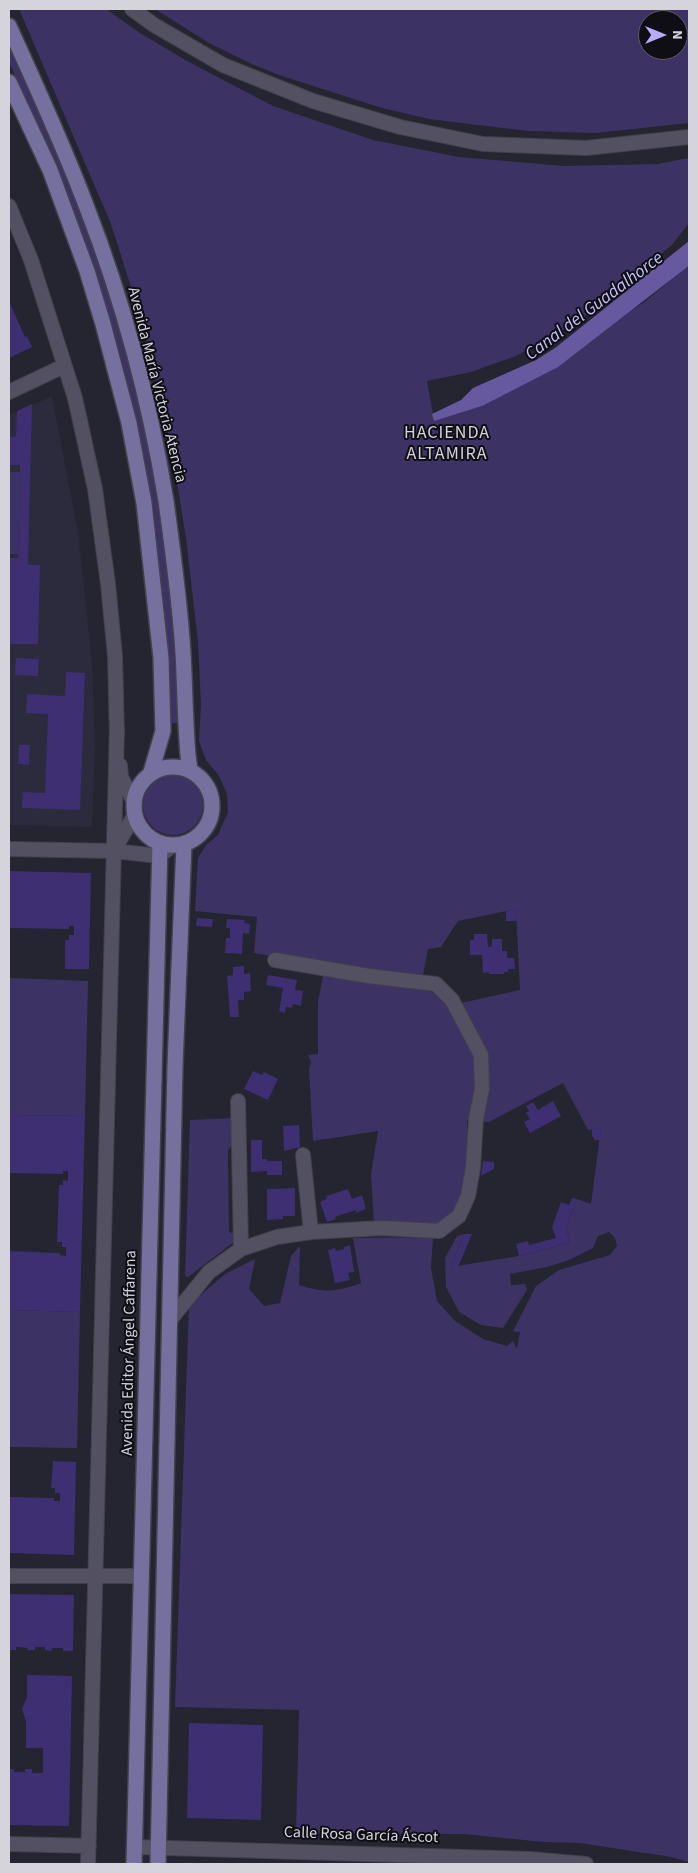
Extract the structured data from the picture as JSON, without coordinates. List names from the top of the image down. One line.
{"streets":{"main road":["Avenida María Victoria Atencia","Avenida Editor Ángel Caffarena"],"street":["Calle Rosa García Áscot"]},"crossings":[["Avenida María Victoria Atencia","Avenida Editor Ángel Caffarena"],["Avenida Editor Ángel Caffarena","Calle Rosa García Áscot"]],"districts":["HACIENDA ALTAMIRA"],"water":["Canal del Guadalhorce"],"north":"right"}
